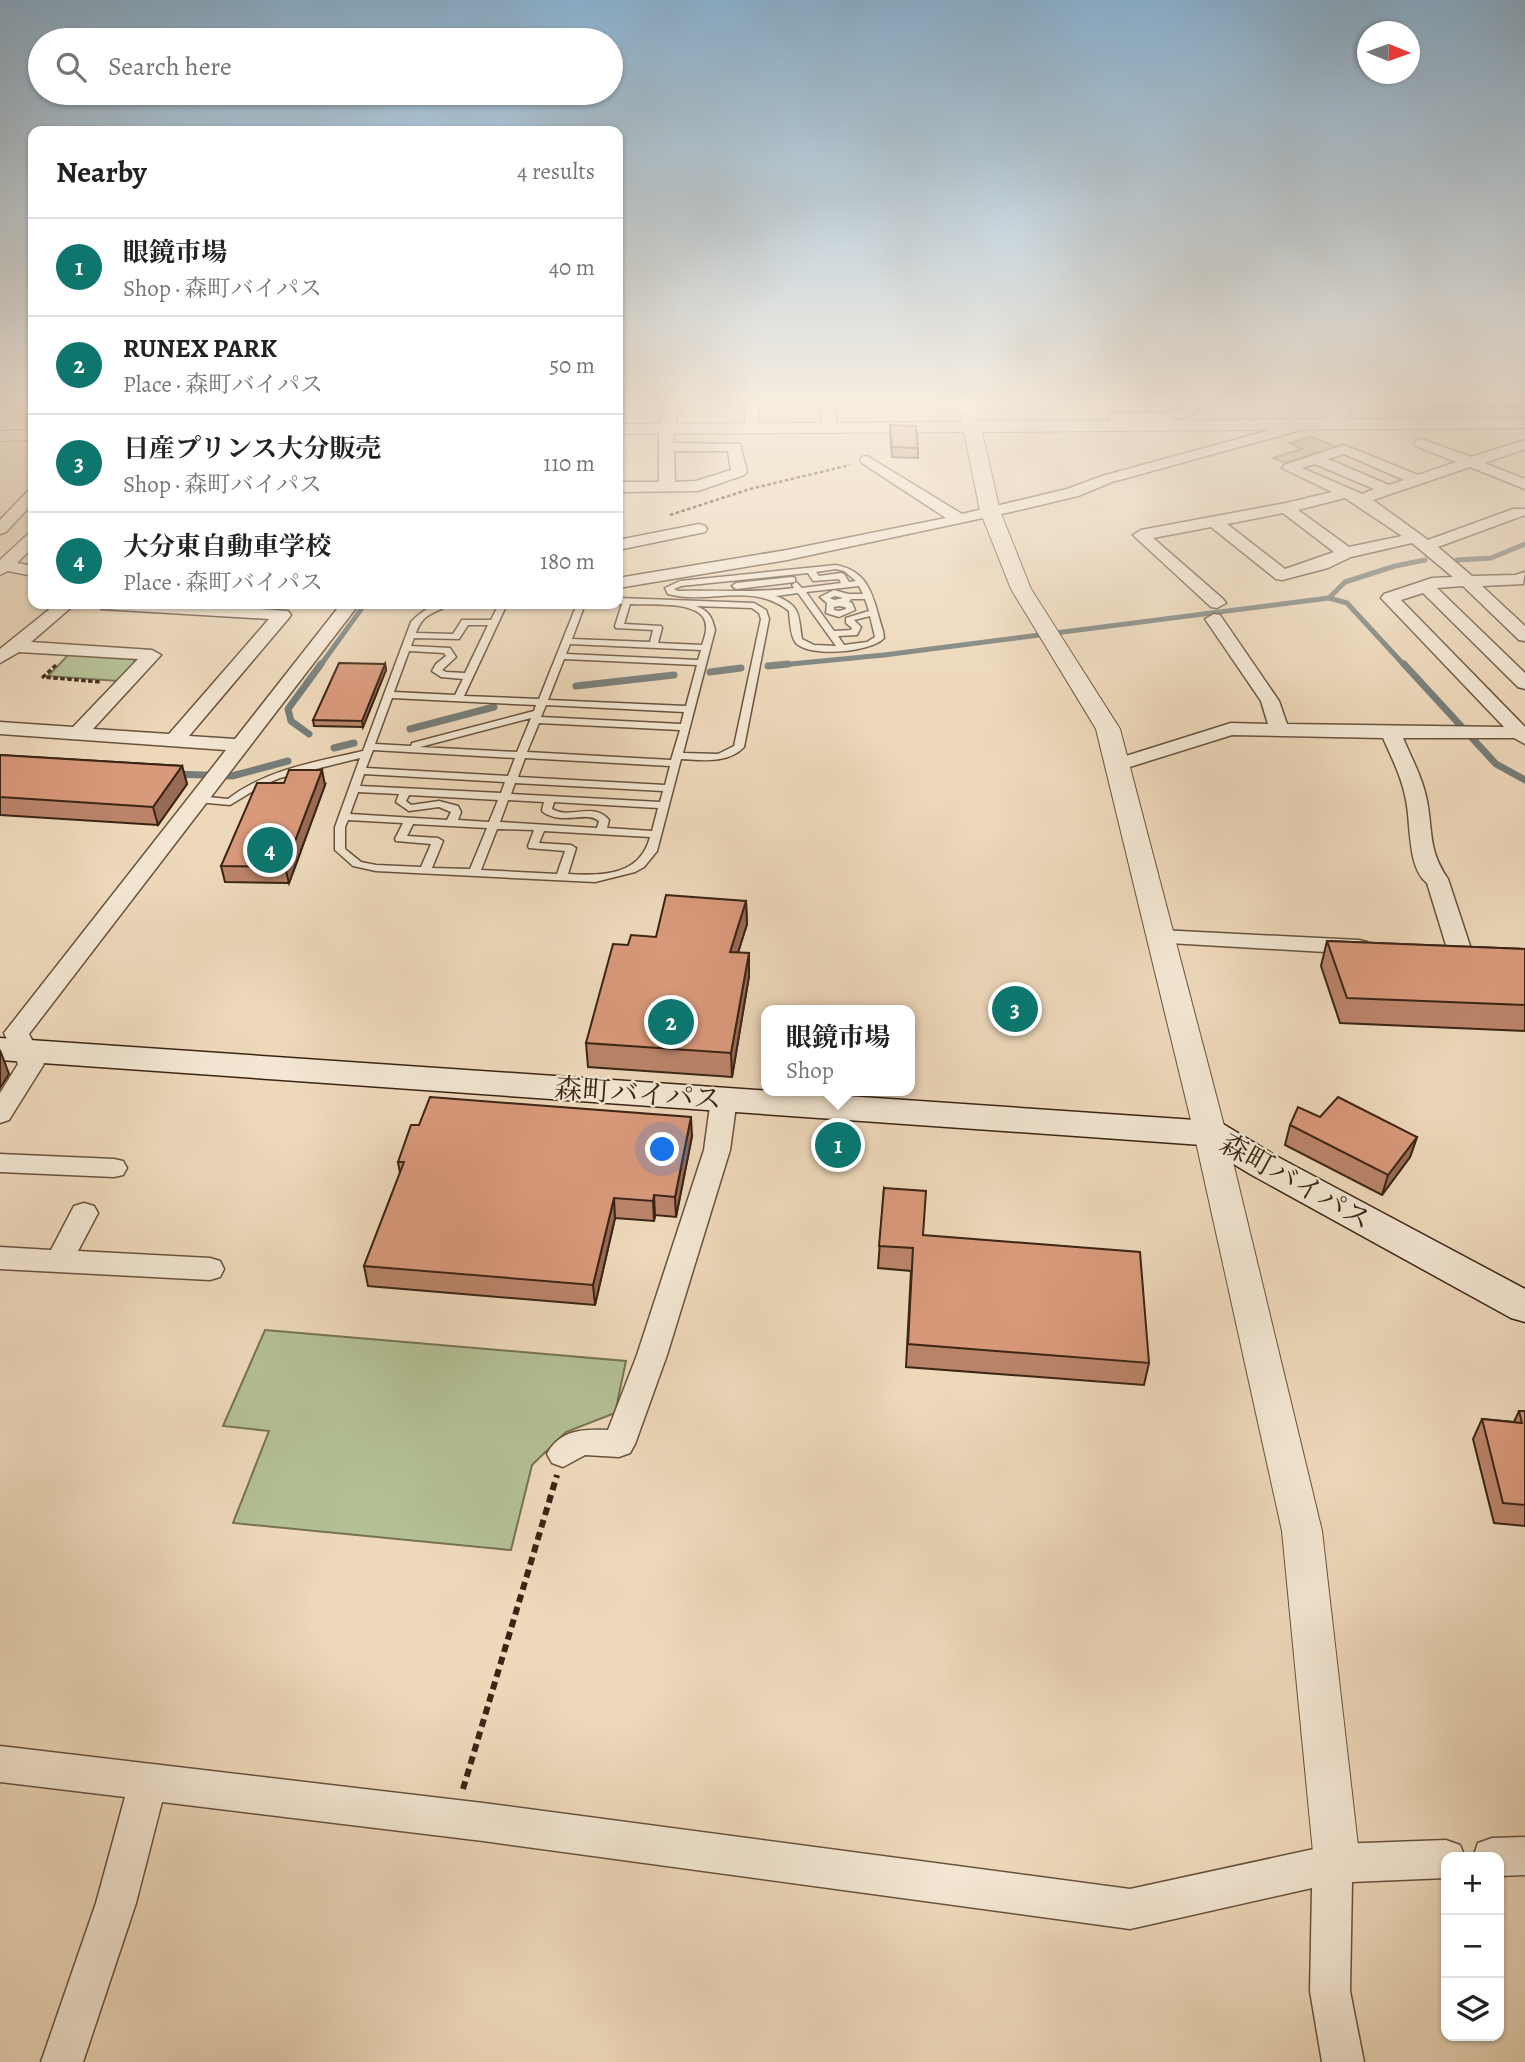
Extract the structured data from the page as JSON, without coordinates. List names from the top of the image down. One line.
{"streets":{"main road":["森町バイパス"]},"north":"right","page":{"search":"Search here","heading":["Nearby","4 results"],"list":[{"mark":"1","name":"眼鏡市場","note":"Shop · 森町バイパス","value":"40 m"},{"mark":"2","name":"RUNEX PARK","note":"Place · 森町バイパス","value":"50 m"},{"mark":"3","name":"日産プリンス大分販売","note":"Shop · 森町バイパス","value":"110 m"},{"mark":"4","name":"大分東自動車学校","note":"Place · 森町バイパス","value":"180 m"}],"pins":["4","3","2","1"],"popup":["眼鏡市場","Shop"],"map_buttons":["+","−"]}}
